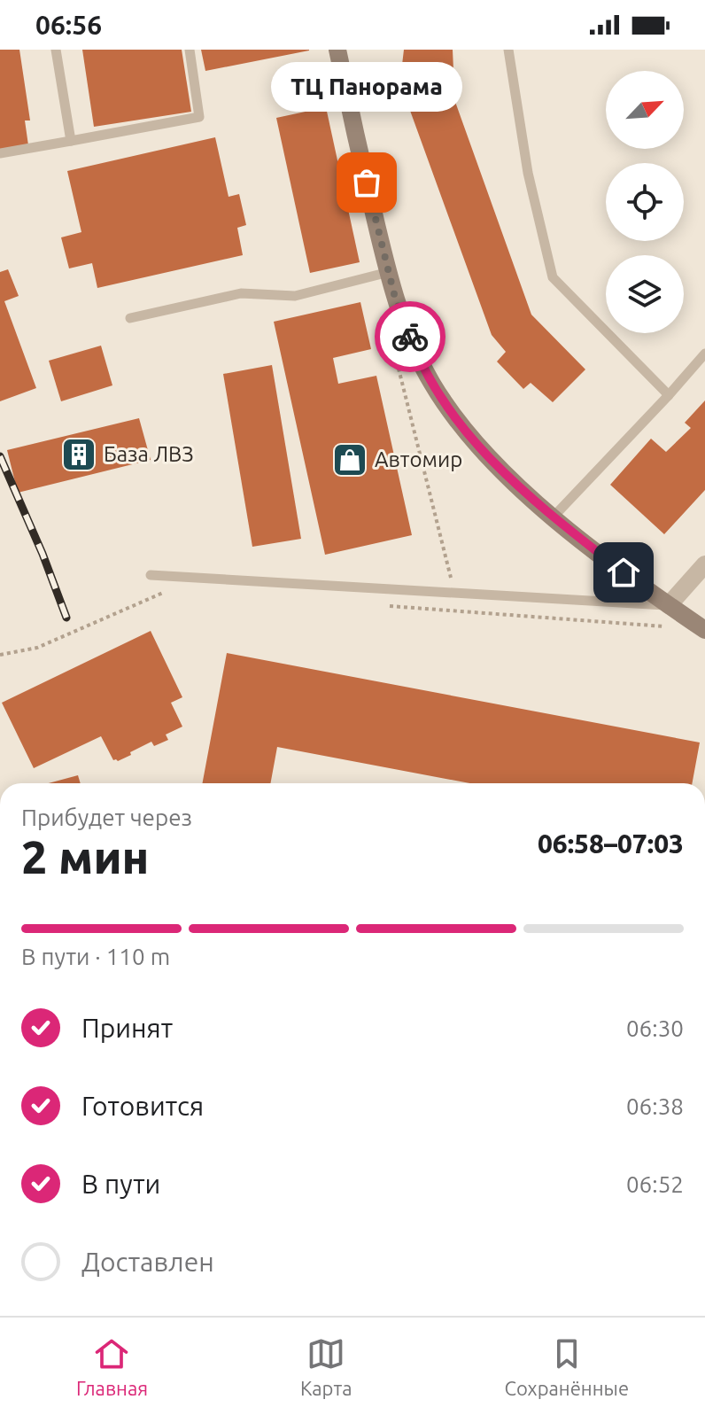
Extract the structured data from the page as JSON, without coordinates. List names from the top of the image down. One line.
{"places":{"other":["ТЦ Панорама"],"building":["База ЛВЗ"],"shop":["Автомир"]},"north":"top right","page":{"status":"06:56","bubble":"ТЦ Панорама","heading":["2 мин","Прибудет через","06:58–07:03"],"bar":"В пути · 110 m","list":[["Принят","06:30"],["Готовится","06:38"],["В пути","06:52"],"Доставлен"],"tabs":["Главная","Карта","Сохранённые"]}}
